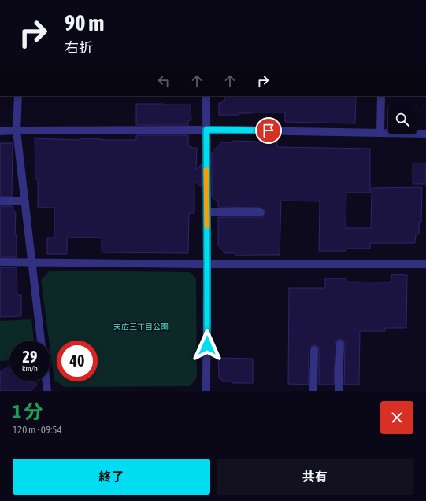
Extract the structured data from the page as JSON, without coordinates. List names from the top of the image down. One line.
{"parks":["末広三丁目公園"],"page":{"turn":["90 m","右折"],"speed":"29 km/h","limit":"40","heading":["1 分","120 m · 09:54"],"buttons":["終了","共有"]}}
